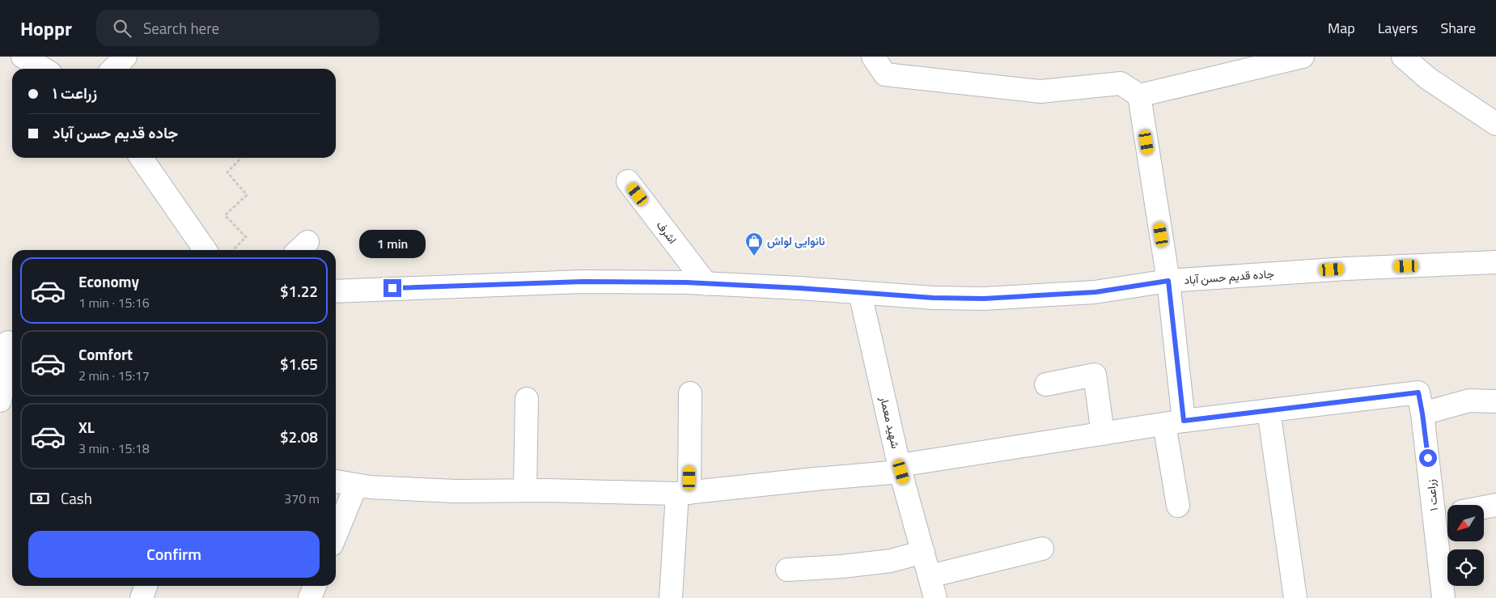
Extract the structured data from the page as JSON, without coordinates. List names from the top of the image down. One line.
{"streets":{"street":["اشرف","جاده قدیم حسن آباد","شهید معمار","زراعت ۱"]},"crossings":[["اشرف","جاده قدیم حسن آباد"],["جاده قدیم حسن آباد","شهید معمار"]],"places":{"shop":["نانوایی لواش"]},"north":"bottom left","page":{"header":"Hoppr","search":"Search here","nav":["Map","Layers","Share"],"banner":["زراعت ۱","جاده قدیم حسن آباد"],"bubble":"1 min","list":[{"name":"Economy","note":"1 min · 15:16","value":"$1.22"},{"name":"Comfort","note":"2 min · 15:17","value":"$1.65"},{"name":"XL","note":"3 min · 15:18","value":"$2.08"}],"pay":["Cash","370 m"],"buttons":"Confirm"}}
